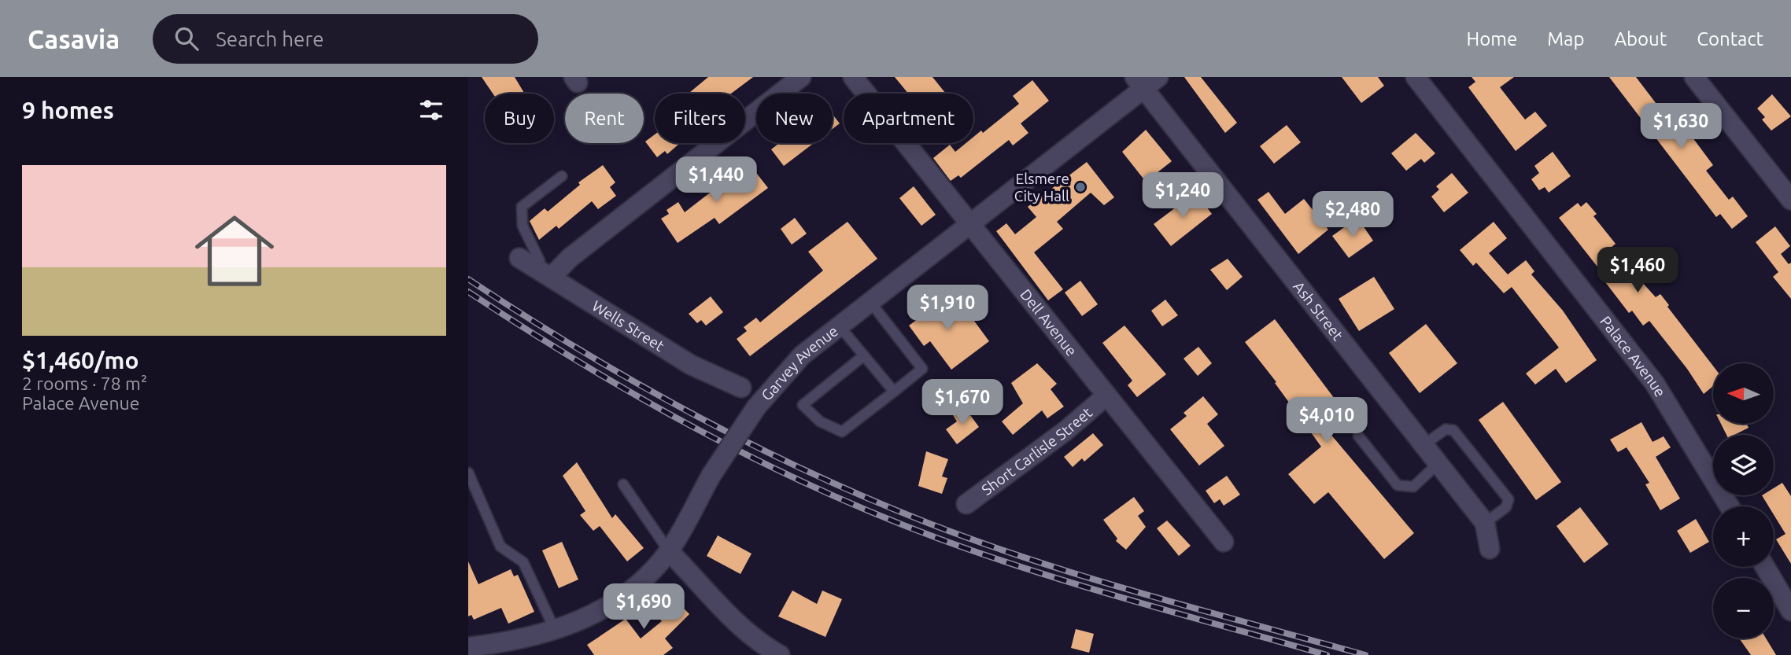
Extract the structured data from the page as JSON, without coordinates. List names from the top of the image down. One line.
{"streets":{"street":["Ash Street","Dell Avenue","Wells Street","Palace Avenue","Garvey Avenue","Short Carlisle Street"]},"crossings":[["Ash Street","Garvey Avenue"],["Dell Avenue","Garvey Avenue"],["Dell Avenue","Short Carlisle Street"]],"places":["Elsmere City Hall"],"north":"left","page":{"header":"Casavia","search":"Search here","nav":["Home","Map","About","Contact"],"heading":"9 homes","chip":["Buy","Rent","Filters","New","Apartment"],"price":["$1,630","$1,440","$1,240","$2,480","$1,460","$1,910","$1,670","$4,010","$1,690"],"list":[{"name":"$1,460/mo","note":"2 rooms · 78 m² · Palace Avenue"}],"map_buttons":["+","−"]}}
